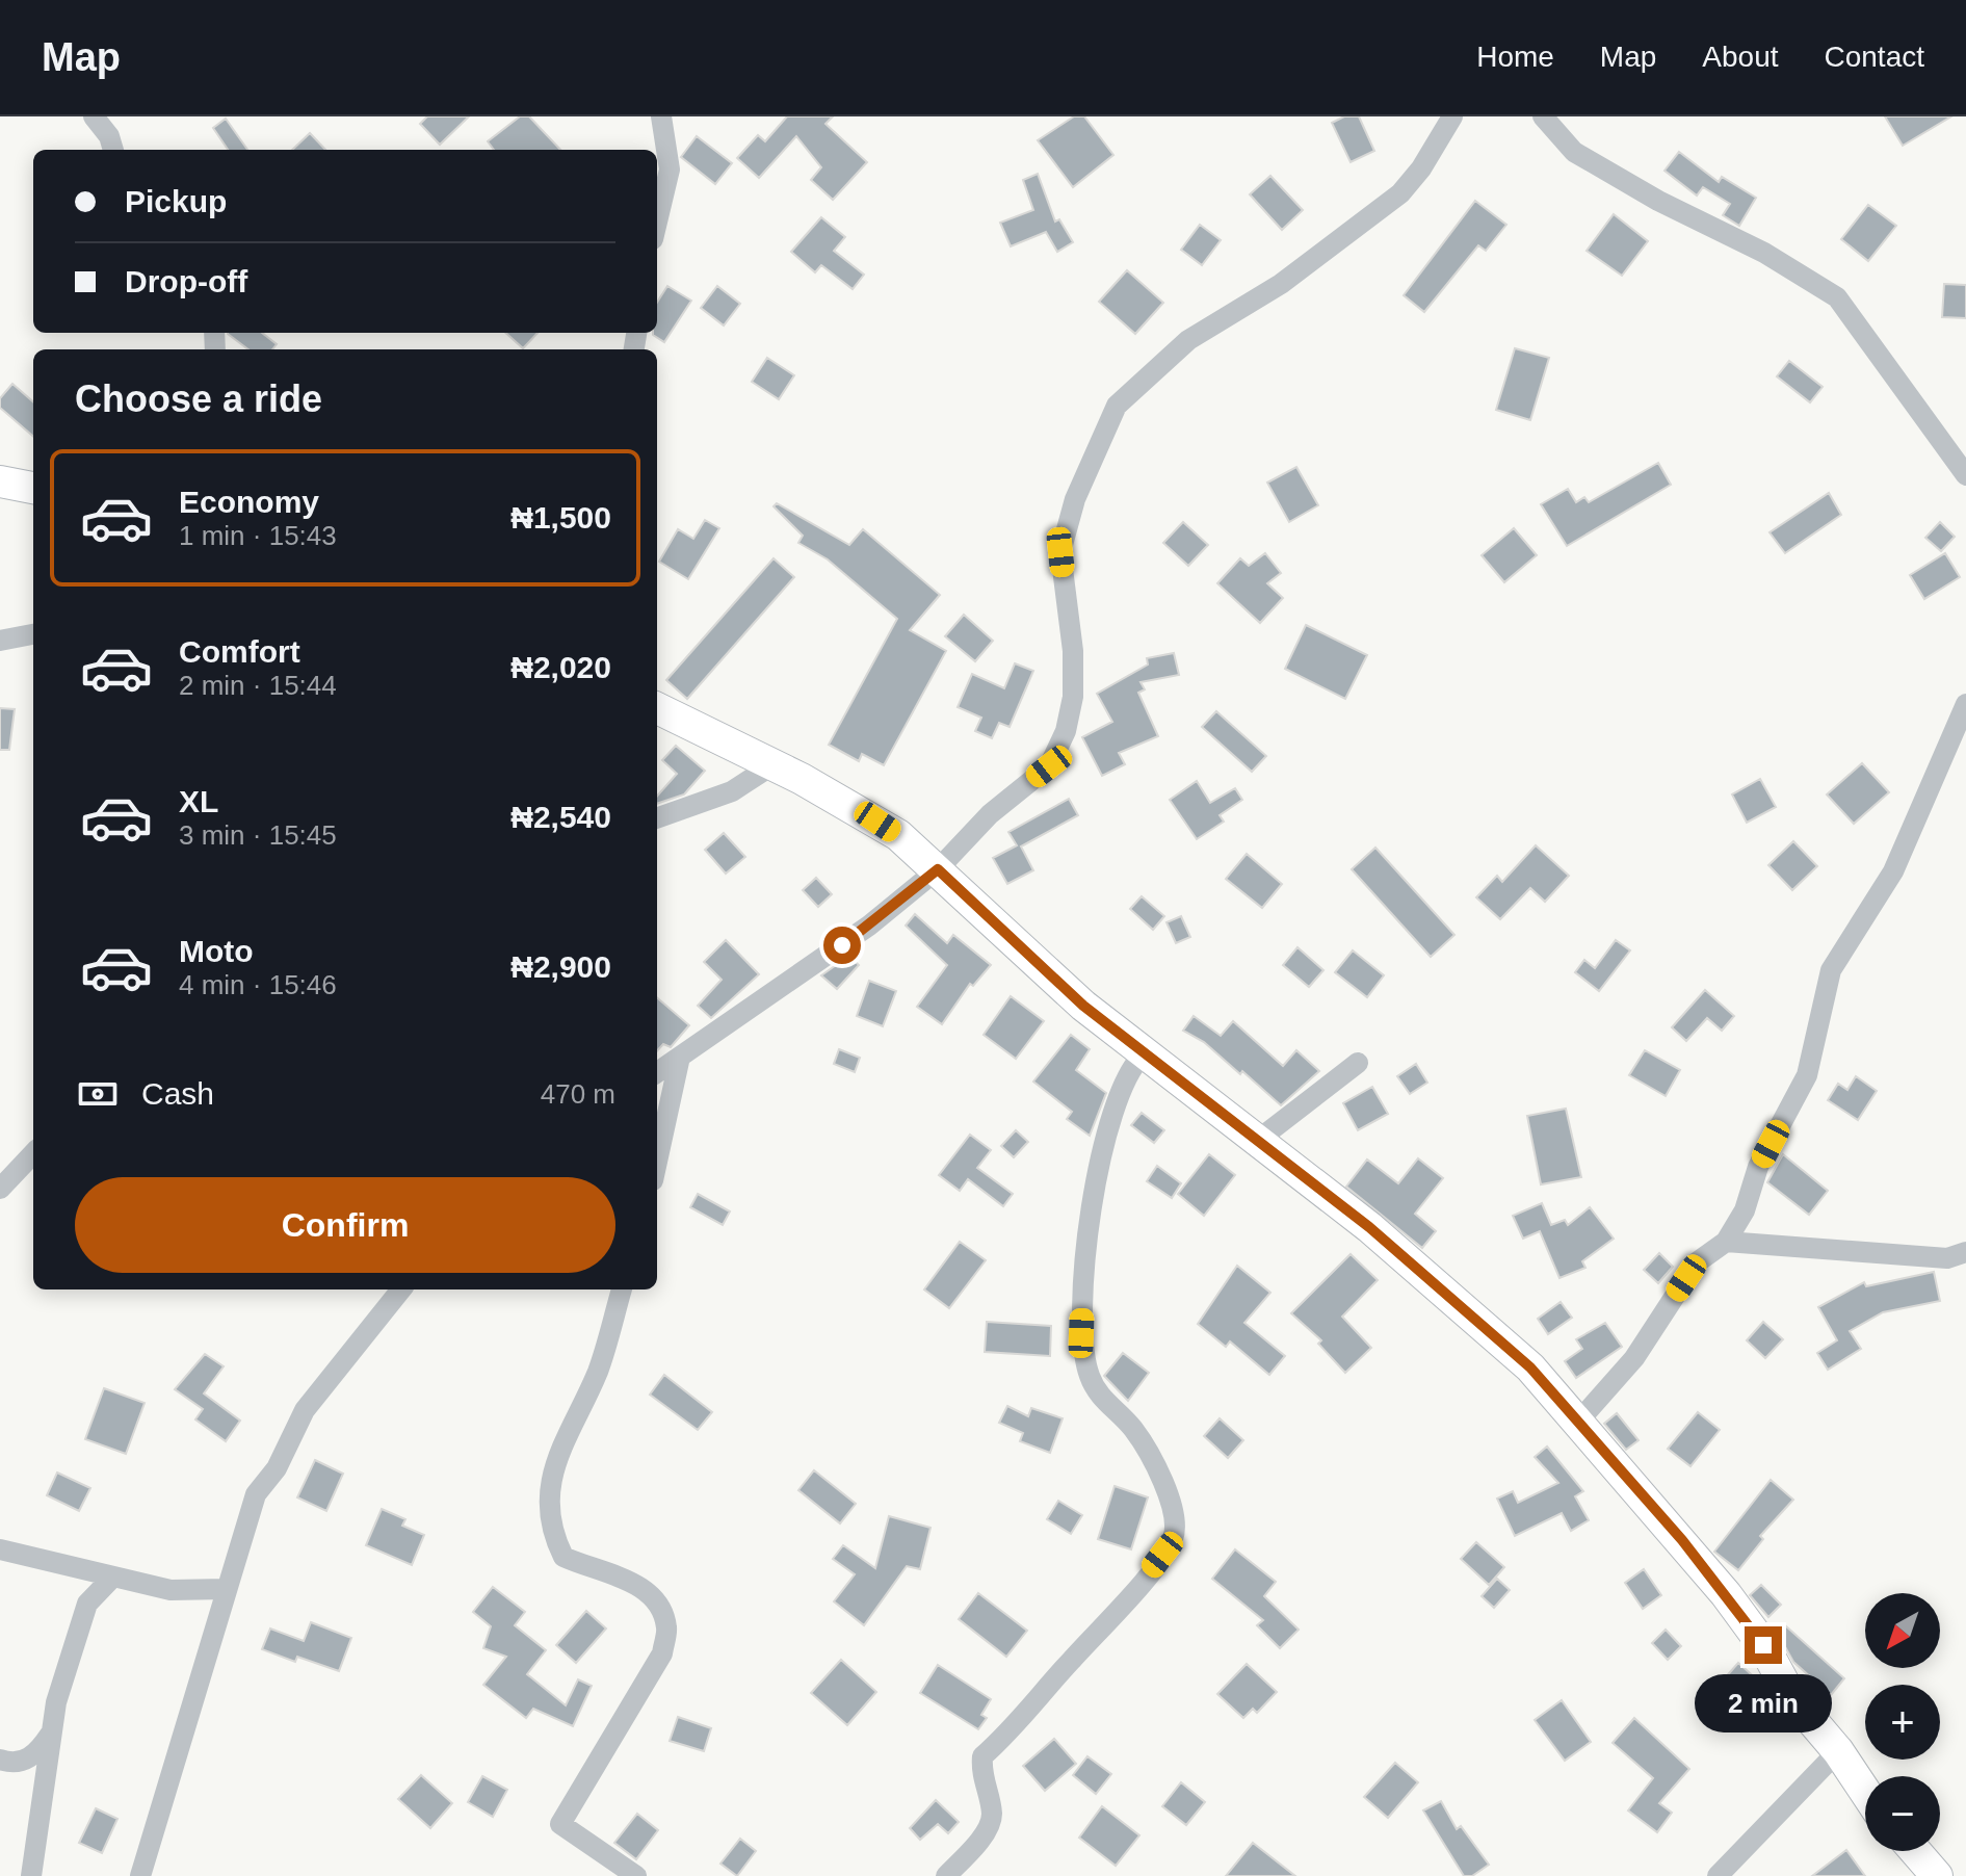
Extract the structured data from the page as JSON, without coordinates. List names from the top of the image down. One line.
{"north":"bottom left","page":{"header":"Map","nav":["Home","Map","About","Contact"],"banner":["Pickup","Drop-off"],"heading":"Choose a ride","list":[{"name":"Economy","note":"1 min · 15:43","value":"₦1,500"},{"name":"Comfort","note":"2 min · 15:44","value":"₦2,020"},{"name":"XL","note":"3 min · 15:45","value":"₦2,540"},{"name":"Moto","note":"4 min · 15:46","value":"₦2,900"}],"pay":["Cash","470 m"],"buttons":"Confirm","map_buttons":["+","−"],"bubble":"2 min"}}
